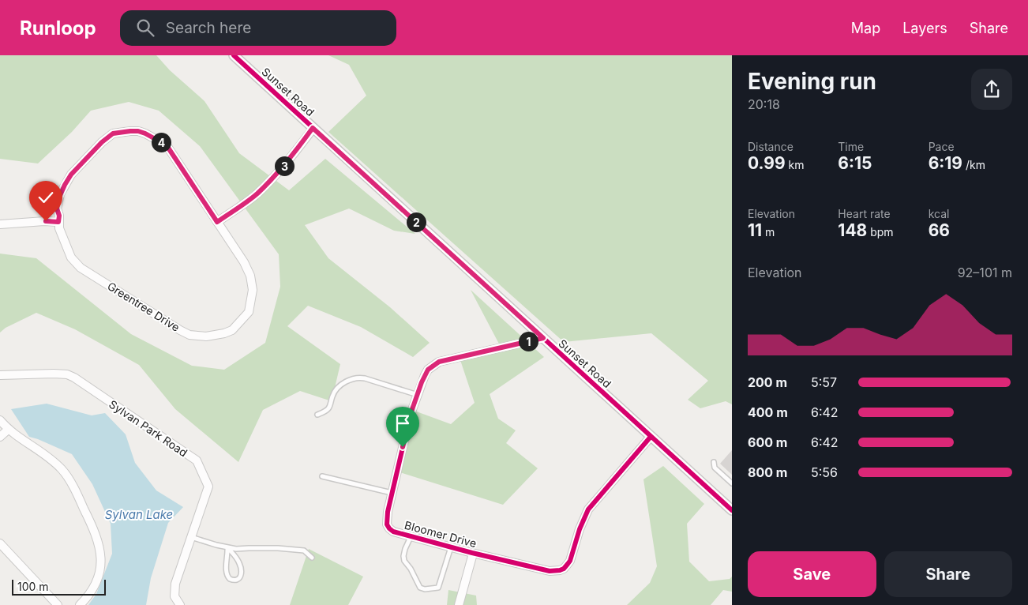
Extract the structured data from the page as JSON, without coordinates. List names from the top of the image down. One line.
{"streets":{"street":["Sunset Road","Greentree Drive","Sylvan Park Road","Bloomer Drive"]},"crossings":[["Sunset Road","Bloomer Drive"]],"water":["Sylvan Lake"],"scale_bar":"100 m","page":{"header":"Runloop","search":"Search here","nav":["Map","Layers","Share"],"heading":["Evening run","20:18"],"stats":[["Distance","0.99 km"],["Time","6:15"],["Pace","6:19 /km"],["Elevation","11 m"],["Heart rate","148 bpm"],["kcal","66"]],"pins":["4","3","2","1"],"chart":["Elevation","92–101 m"],"list":[{"name":"200 m","note":"5:57"},{"name":"400 m","note":"6:42"},{"name":"600 m","note":"6:42"},{"name":"800 m","note":"5:56"}],"buttons":["Save","Share"],"scale":"100 m"}}
